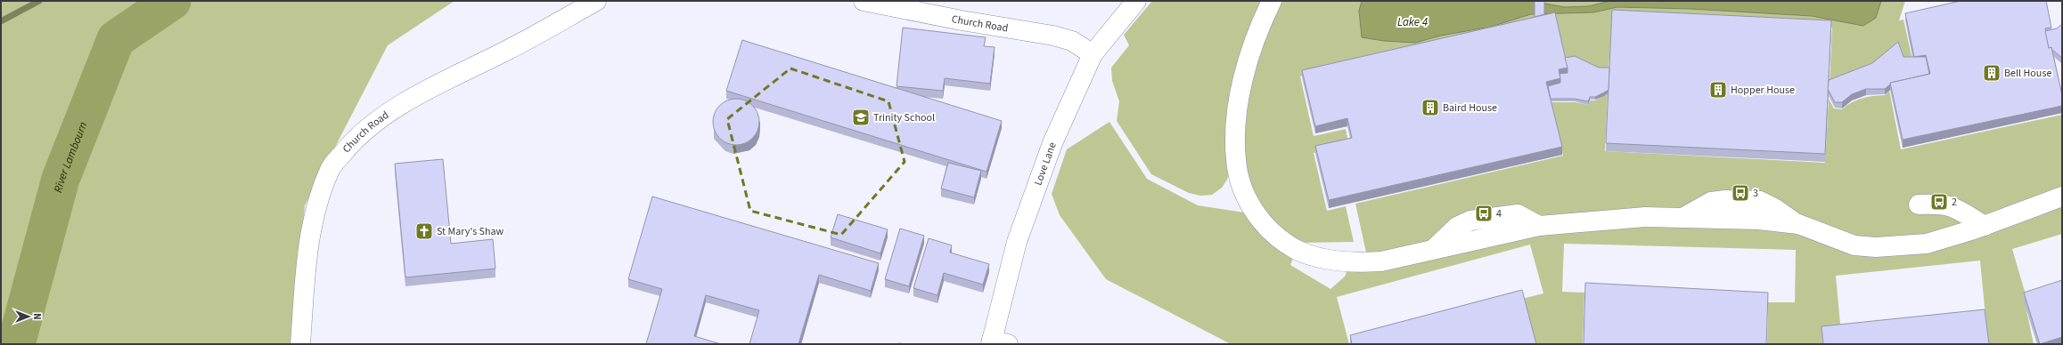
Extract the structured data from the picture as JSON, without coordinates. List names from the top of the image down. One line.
{"streets":{"street":["Church Road","Love Lane"]},"crossings":[["Church Road","Love Lane"]],"water":["Lake 4","River Lambourn"],"places":{"building":["Bell House","Hopper House","Baird House"],"school or university":["Trinity School"],"bus stop":["3","2","4"],"church":["St Mary's Shaw"]},"north":"right"}
